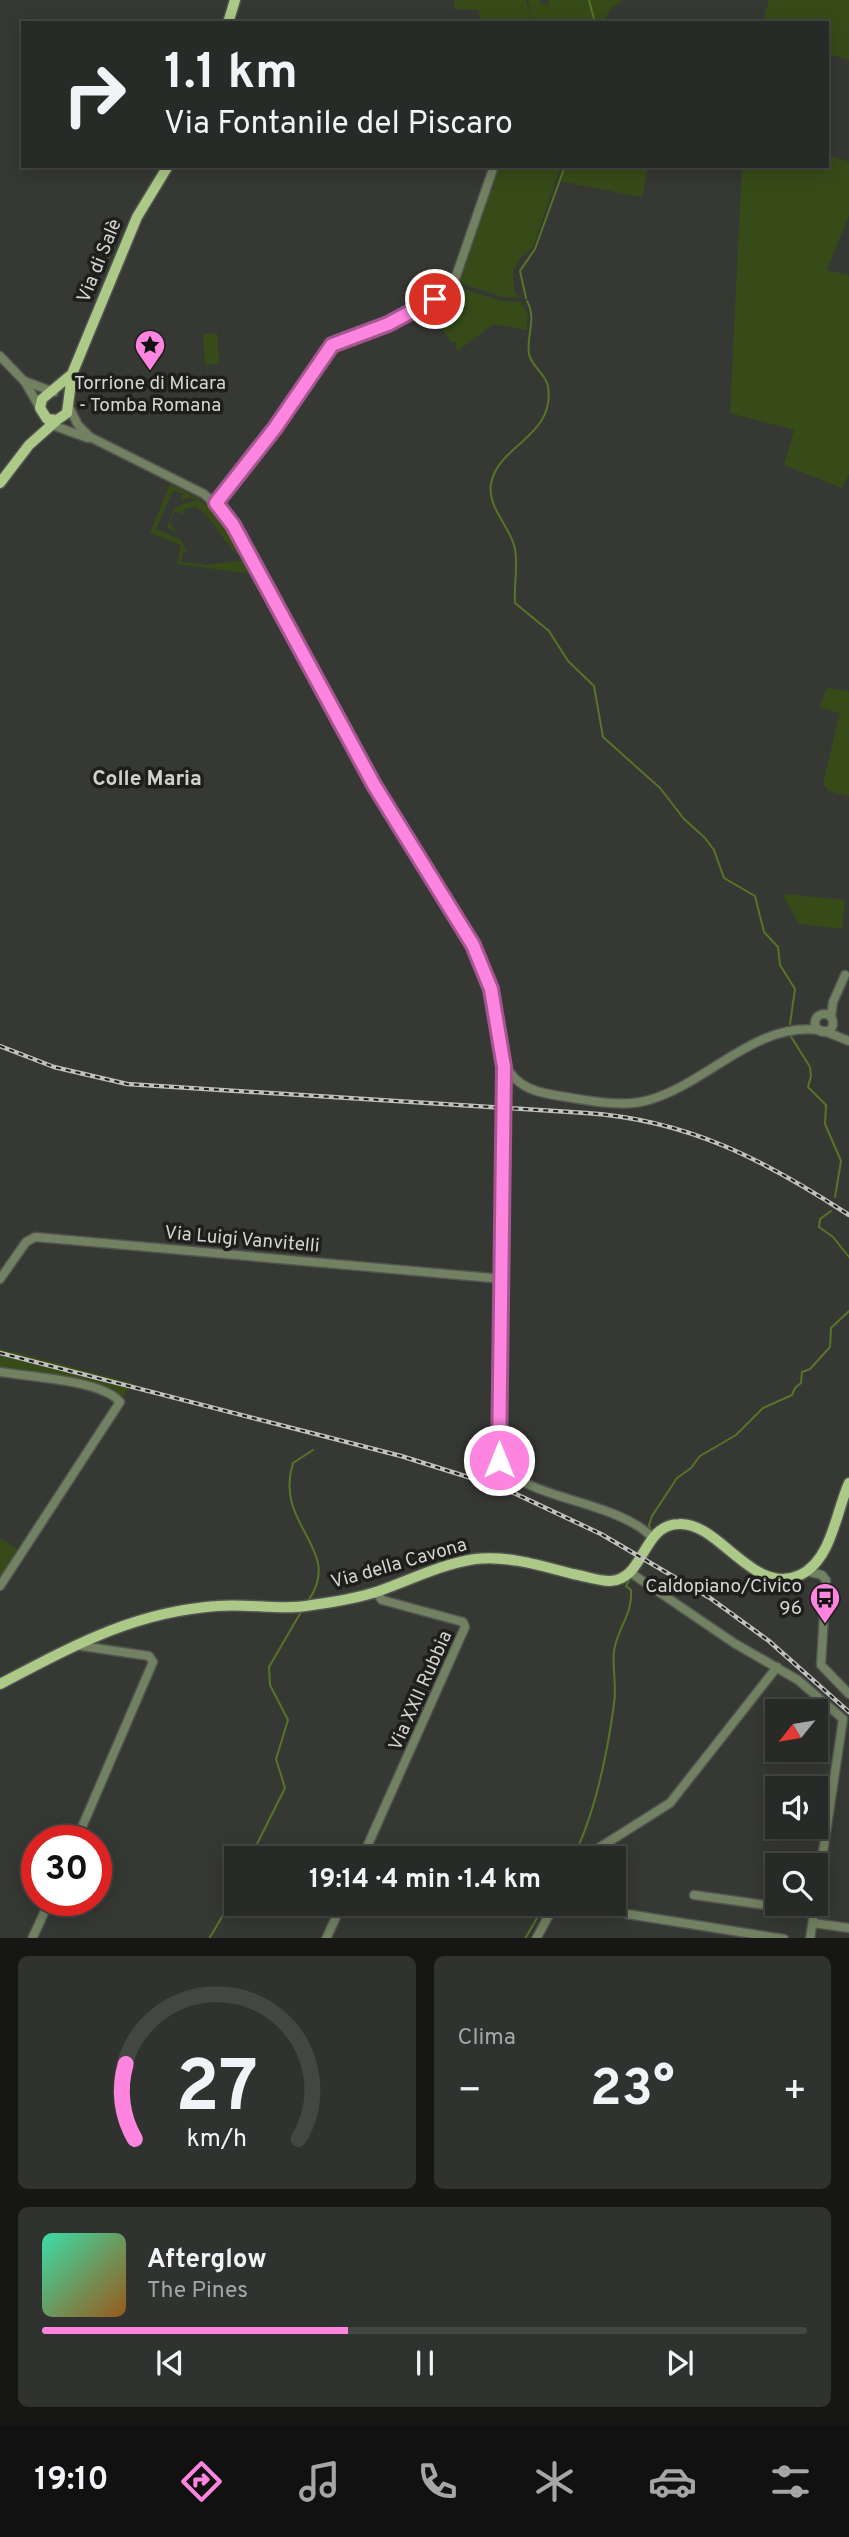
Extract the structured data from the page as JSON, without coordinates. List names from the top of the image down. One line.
{"streets":{"main road":["Via di Salè","Via della Cavona"],"street":["Via Luigi Vanvitelli","Via XXII Rubbia"]},"crossings":[["Via della Cavona","Via XXII Rubbia"]],"districts":["Colle Maria"],"places":{"place":["Torrione di Micara - Tomba Romana"],"bus stop":["Caldopiano/Civico 96"]},"north":"bottom left","page":{"turn":["1.1 km","Via Fontanile del Piscaro"],"limit":"30","trip":"19:14 · 4 min · 1.4 km","tile":"Clima","heat":["−","23°","+"],"song":["Afterglow","The Pines"],"tabs":"19:10","gauge":["27","km/h"]}}
